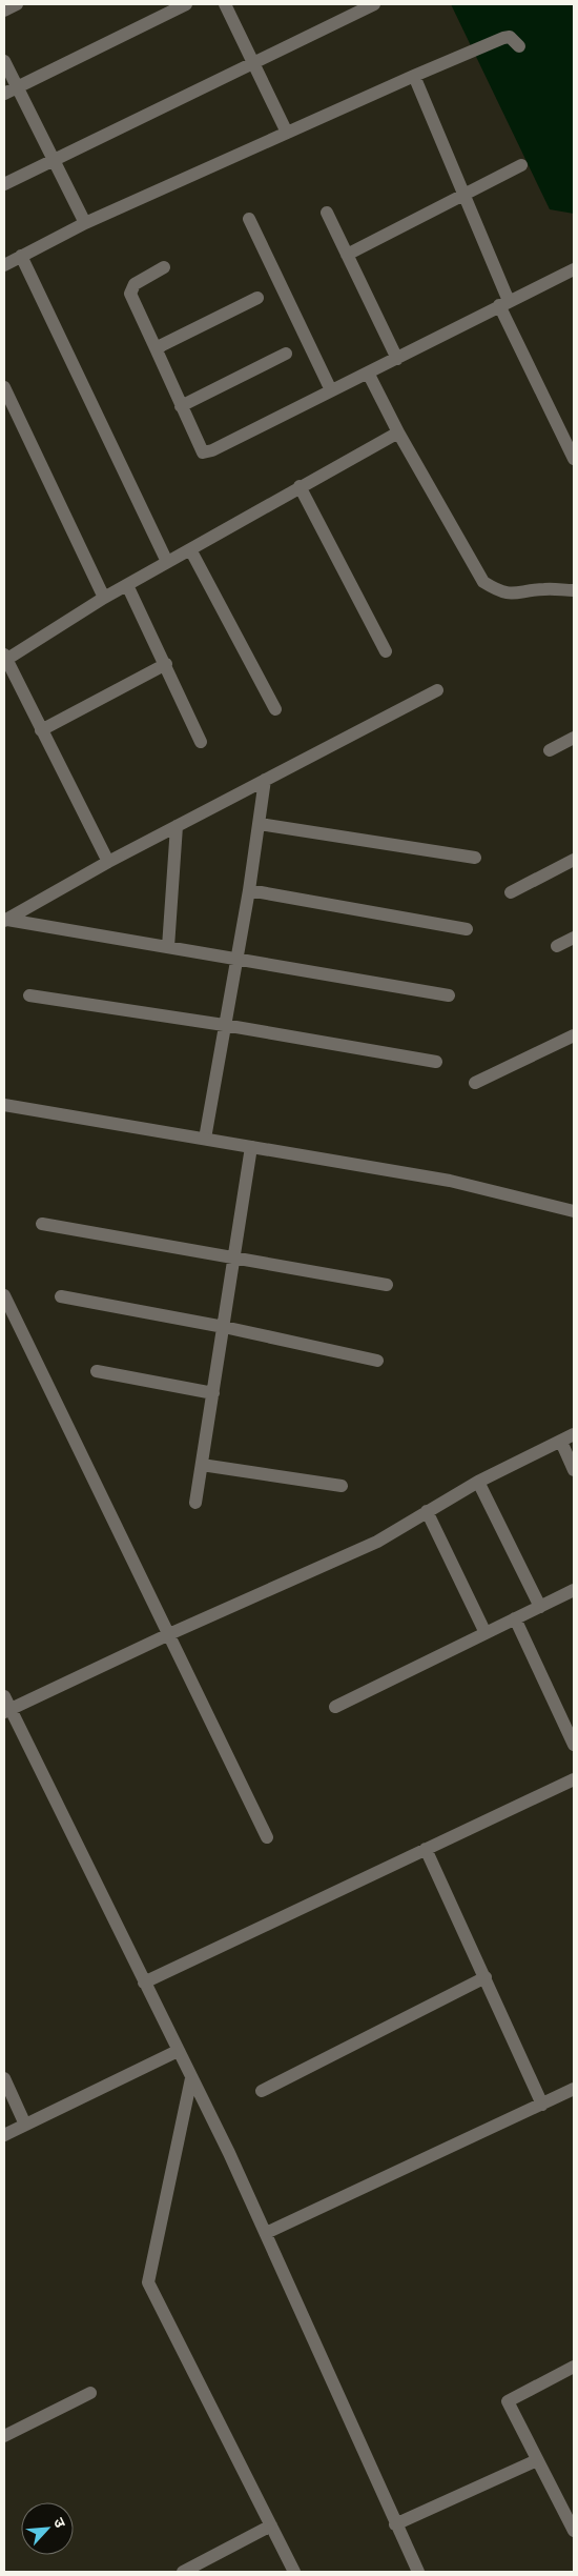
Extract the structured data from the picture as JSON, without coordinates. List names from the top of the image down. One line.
{"north":"top right"}
